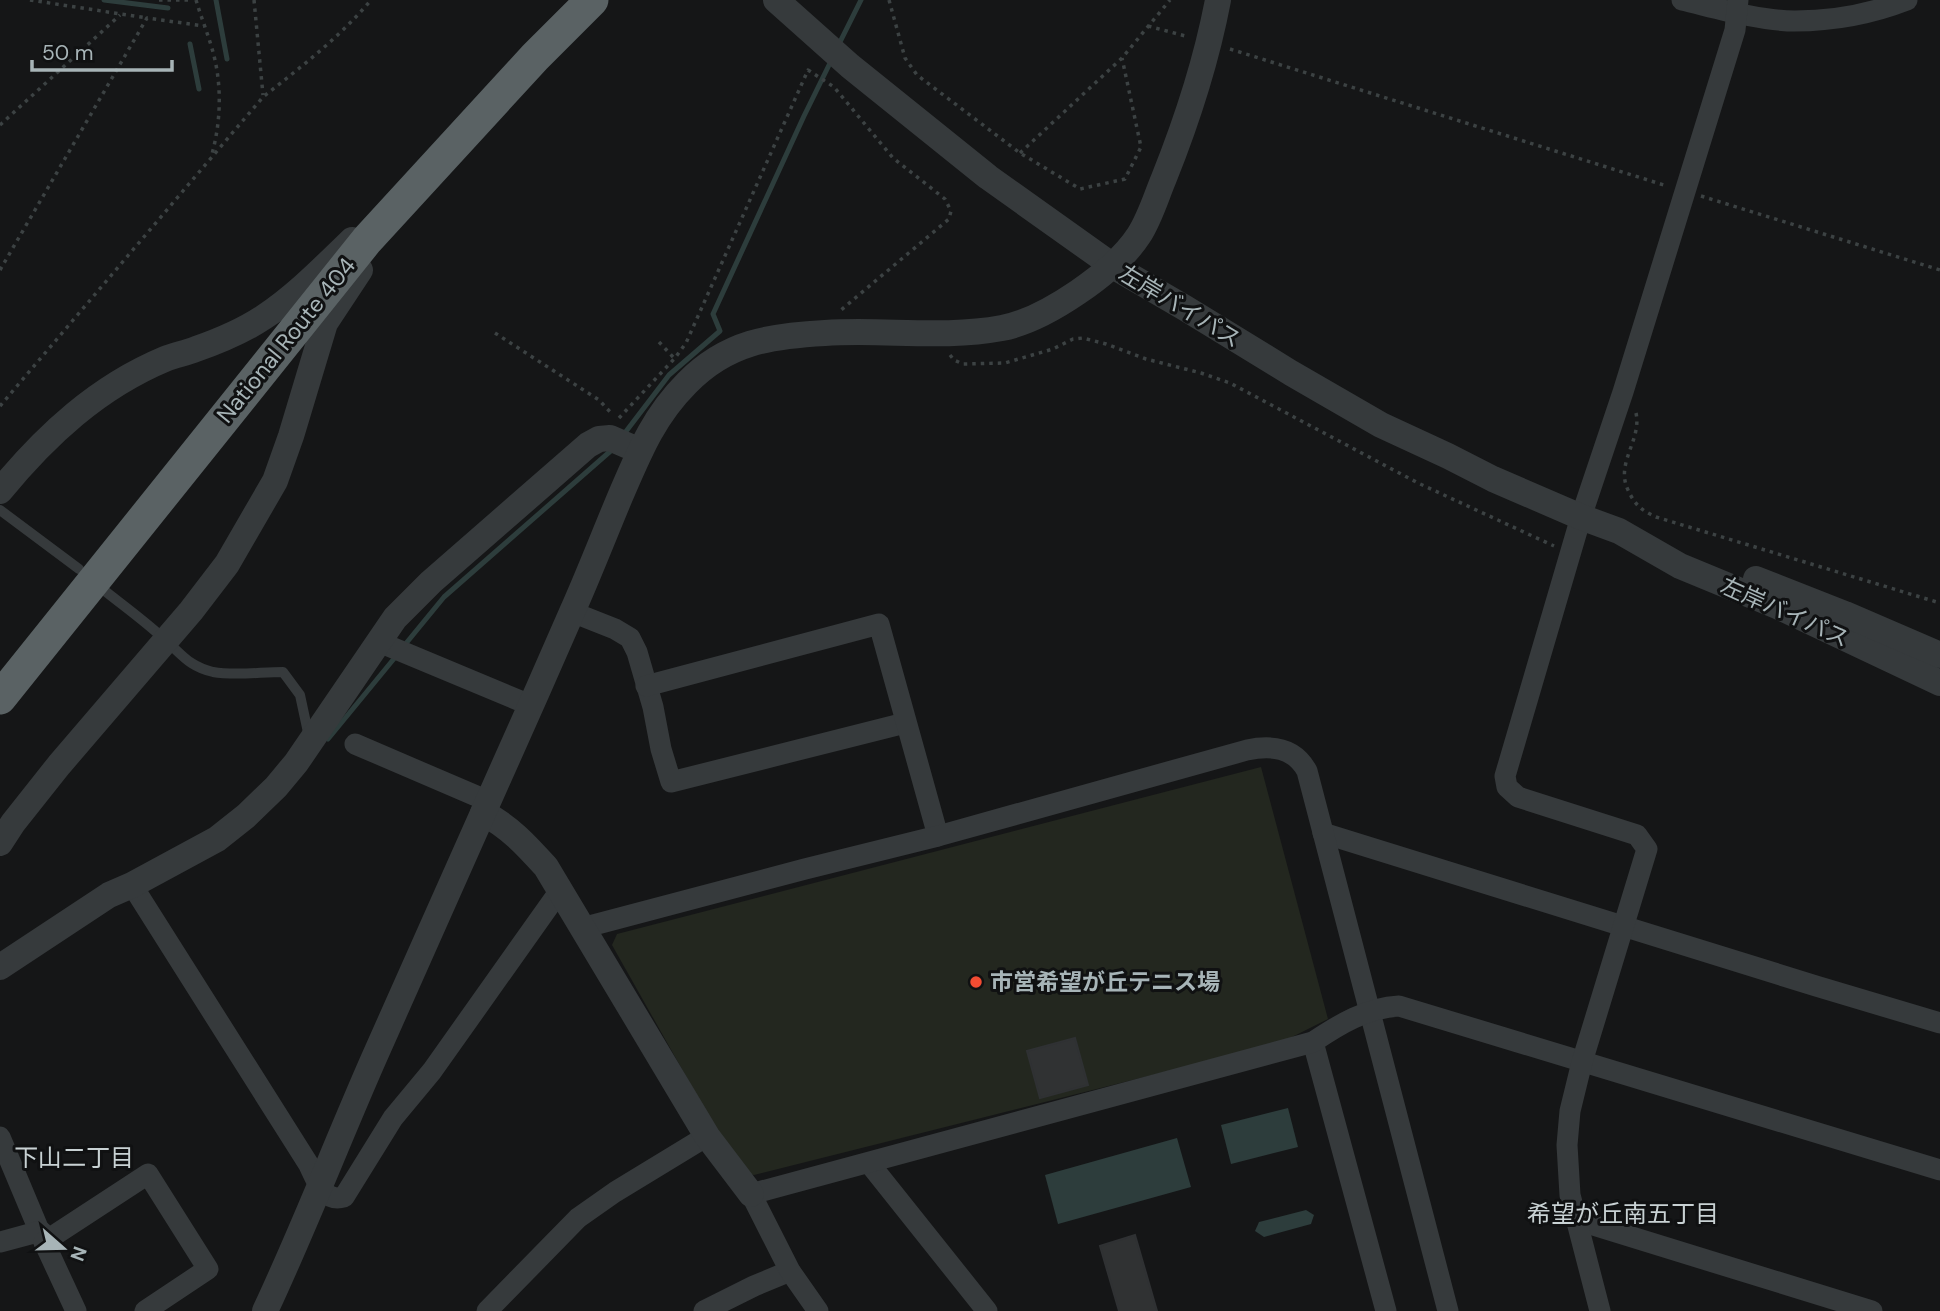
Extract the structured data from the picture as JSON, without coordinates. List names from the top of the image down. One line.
{"streets":{"highway":["National Route 404"],"street":["左岸バイパス"]},"districts":["下山二丁目","希望が丘南五丁目"],"places":["市営希望が丘テニス場"],"scale_bar":"50 m","north":"right"}
